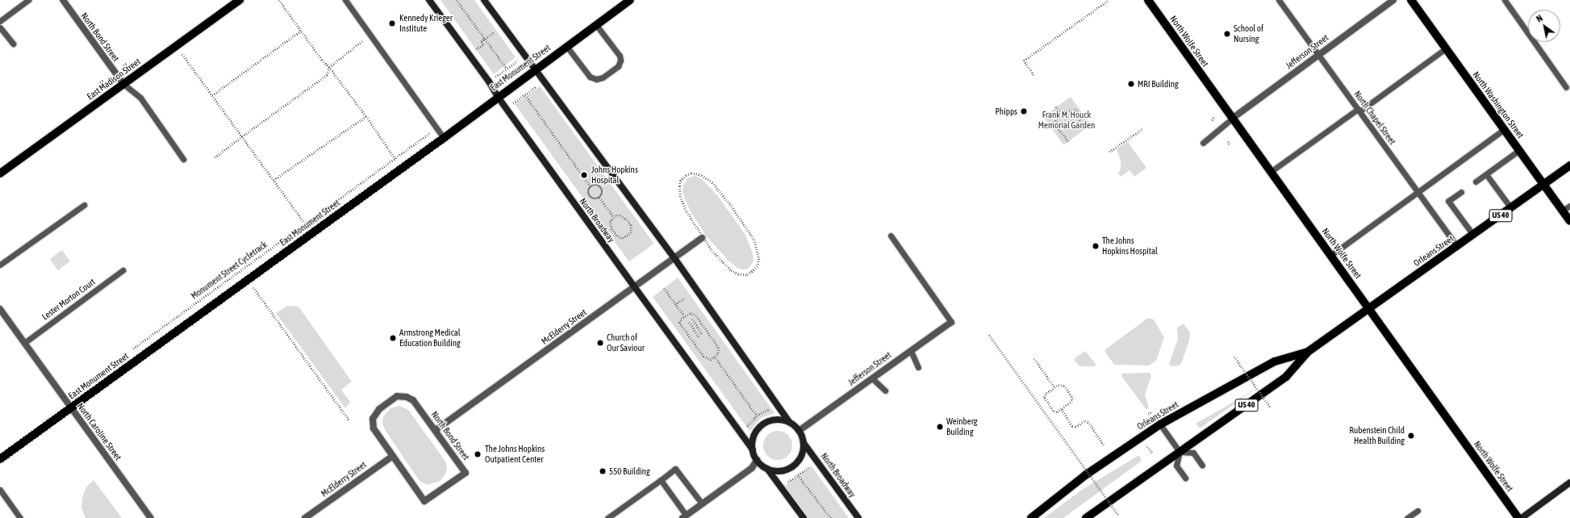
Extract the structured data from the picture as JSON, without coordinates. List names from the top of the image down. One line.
{"streets":{"main road":["North Wolfe Street","East Monument Street","East Madison Street","North Washington Street","US 40","North Broadway","Orleans Street"],"street":["North Bond Street","Jefferson Street","McElderry Street","North Caroline Street"],"lane":["North Chapel Street","Lester Morton Court"],"path":["Monument Street Cycletrack"]},"crossings":[["North Bond Street","East Madison Street"],["North Bond Street","McElderry Street"],["North Wolfe Street","Jefferson Street"],["North Wolfe Street","Orleans Street"],["Jefferson Street","North Chapel Street"],["Jefferson Street","North Broadway"],["East Monument Street","North Broadway"],["East Monument Street","North Caroline Street"],["North Washington Street","Orleans Street"],["North Chapel Street","Orleans Street"],["North Broadway","McElderry Street"],["Lester Morton Court","North Caroline Street"]],"parks":["Frank M. Houck Memorial Garden"],"places":["Kennedy Krieger Institute","School of Nursing","MRI Building","Phipps","Johns Hopkins Hospital","The Johns Hopkins Hospital","Armstrong Medical Education Building","Church of Our Saviour","Weinberg Building","Rubenstein Child Health Building","The Johns Hopkins Outpatient Center","550 Building"],"north":"top left"}
